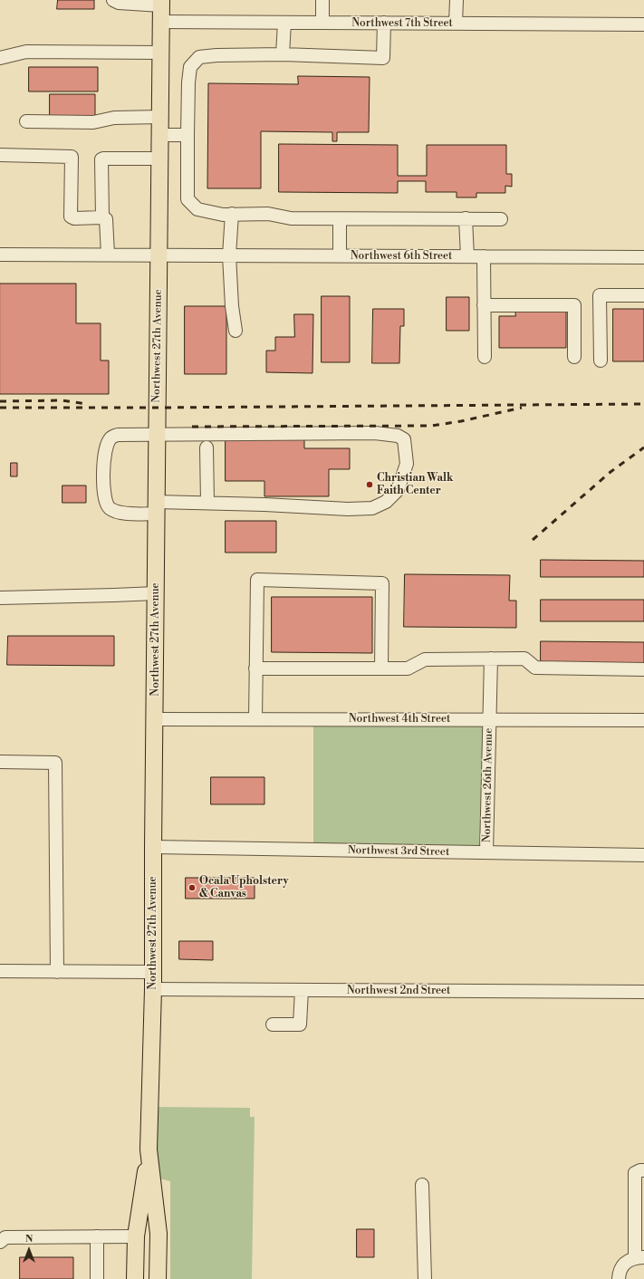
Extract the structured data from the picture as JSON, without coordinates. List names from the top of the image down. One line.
{"streets":{"main road":["Northwest 27th Avenue"],"street":["Northwest 7th Street","Northwest 6th Street","Northwest 4th Street","Northwest 26th Avenue","Northwest 3rd Street","Northwest 2nd Street"]},"crossings":[["Northwest 7th Street","Northwest 27th Avenue"],["Northwest 6th Street","Northwest 27th Avenue"],["Northwest 27th Avenue","Northwest 4th Street"],["Northwest 27th Avenue","Northwest 3rd Street"],["Northwest 27th Avenue","Northwest 2nd Street"],["Northwest 4th Street","Northwest 26th Avenue"],["Northwest 26th Avenue","Northwest 3rd Street"]],"places":["Christian Walk Faith Center","Ocala Upholstery & Canvas"],"north":"top"}
